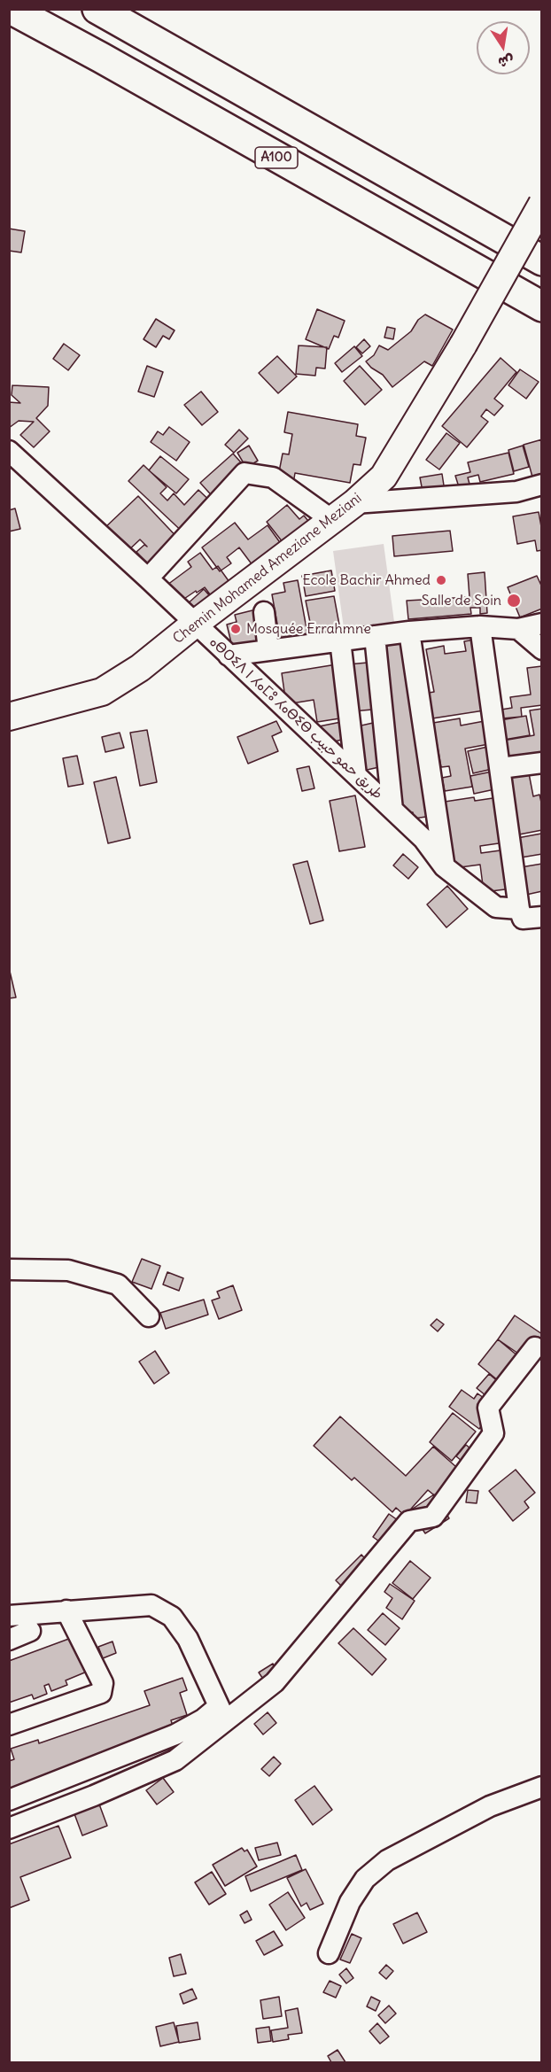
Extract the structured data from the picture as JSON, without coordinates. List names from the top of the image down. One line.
{"streets":{"highway":["A100"],"main road":["Chemin Mohamed Ameziane Meziani"],"street":["ⴰⴱⵔⵉⴷ ⵏ ⵃⴰⵎⵓ ⵃⴰⴱⵉⴱ طريق حمو حبيب"]},"crossings":[["Chemin Mohamed Ameziane Meziani","ⴰⴱⵔⵉⴷ ⵏ ⵃⴰⵎⵓ ⵃⴰⴱⵉⴱ طريق حمو حبيب"]],"places":["Ecole Bachir Ahmed","Salle de Soin","Mosquée Errahmne"],"north":"bottom"}
